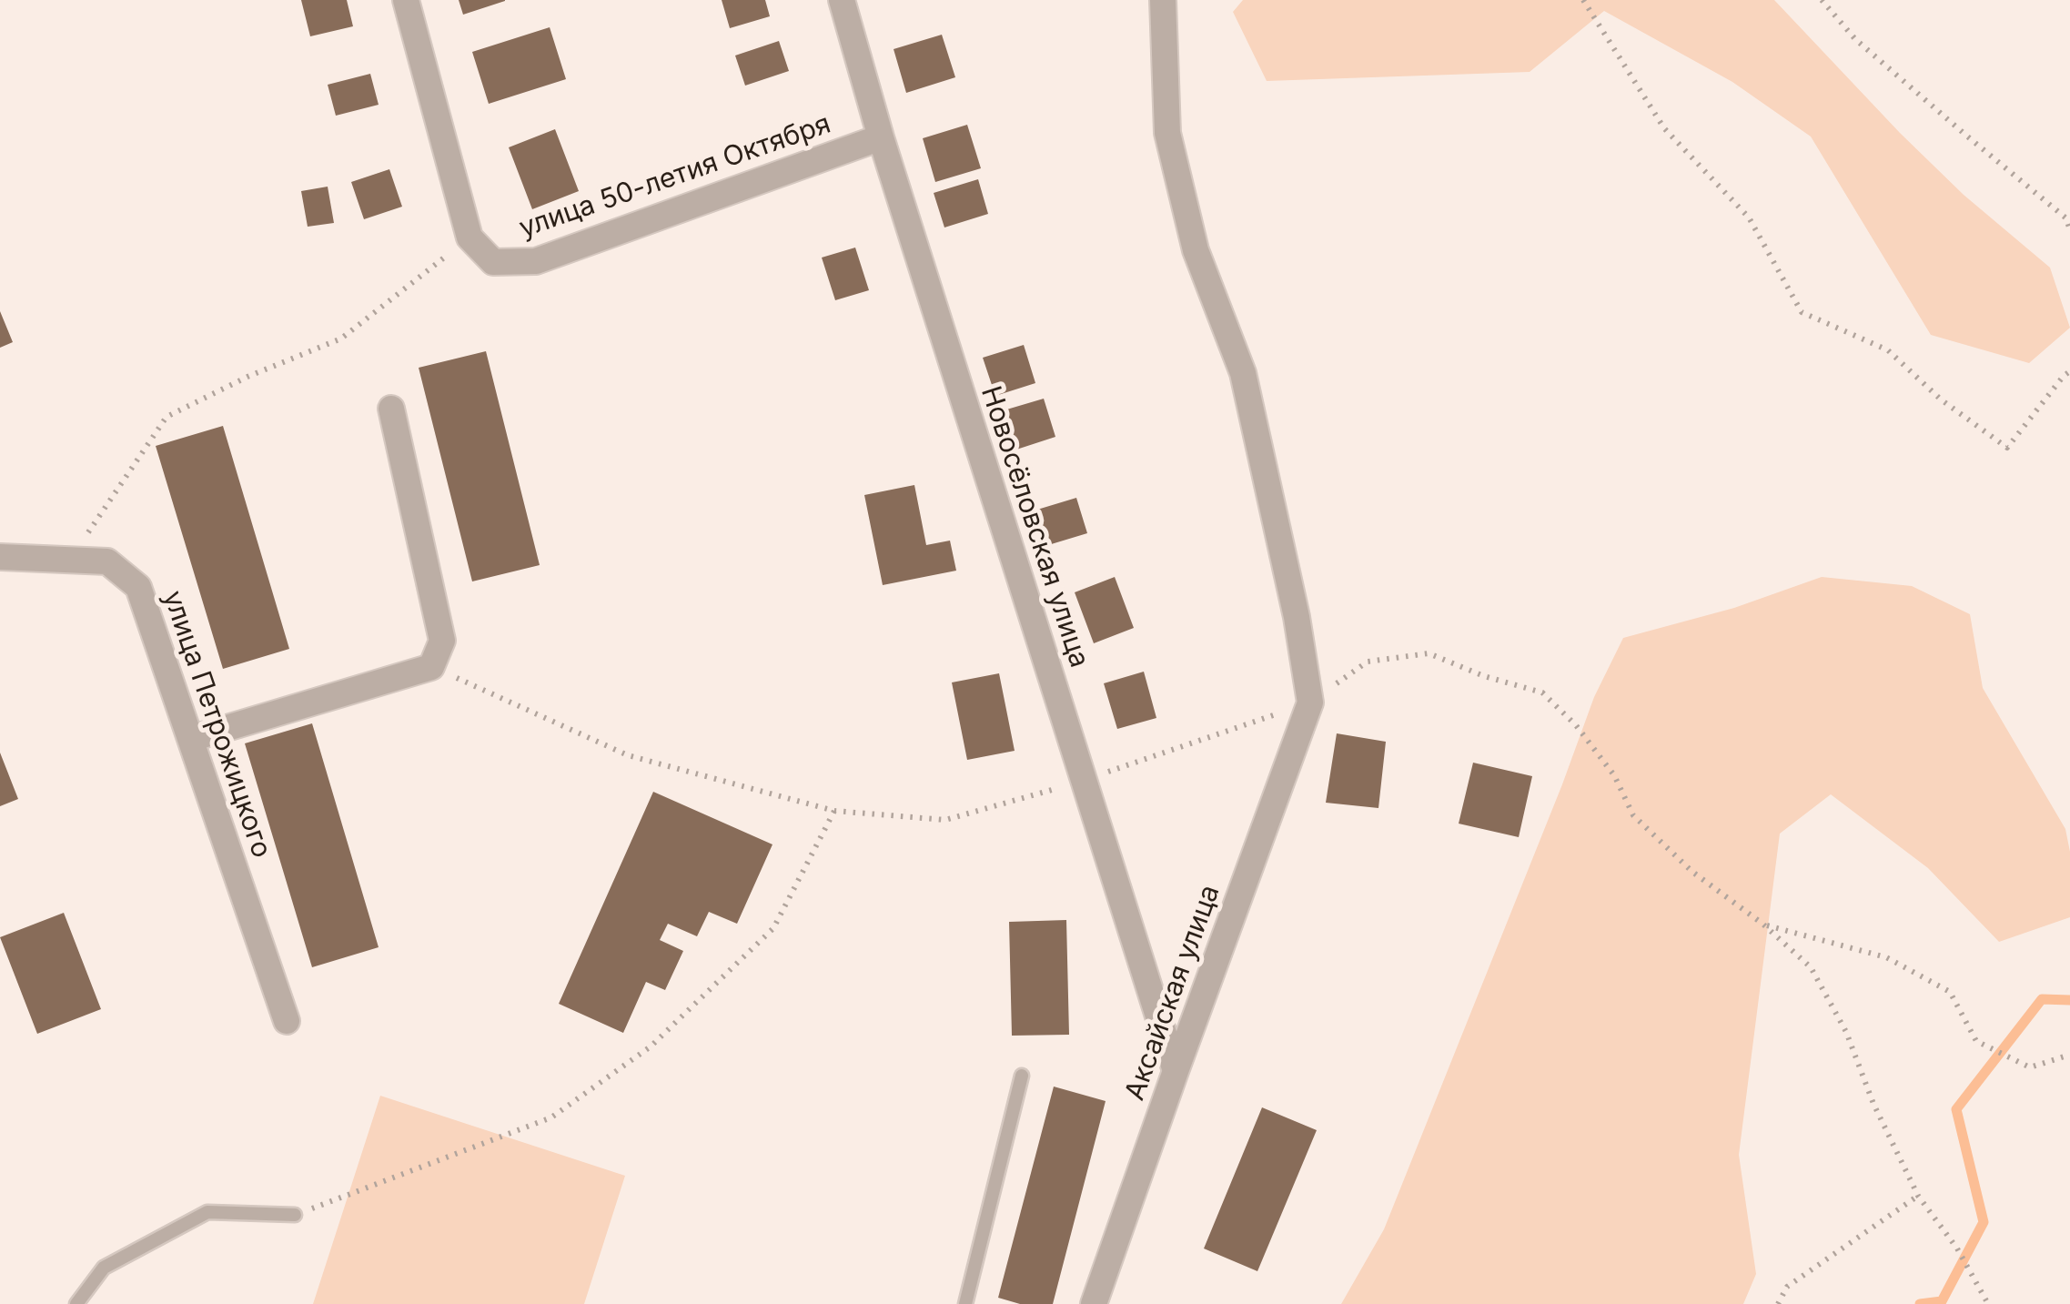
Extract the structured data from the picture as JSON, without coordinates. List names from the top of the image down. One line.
{"streets":{"street":["улица 50-летия Октября","Новосёловская улица","улица Петрожицкого","Аксайская улица"]},"crossings":[["улица 50-летия Октября","Новосёловская улица"],["Новосёловская улица","Аксайская улица"]]}
